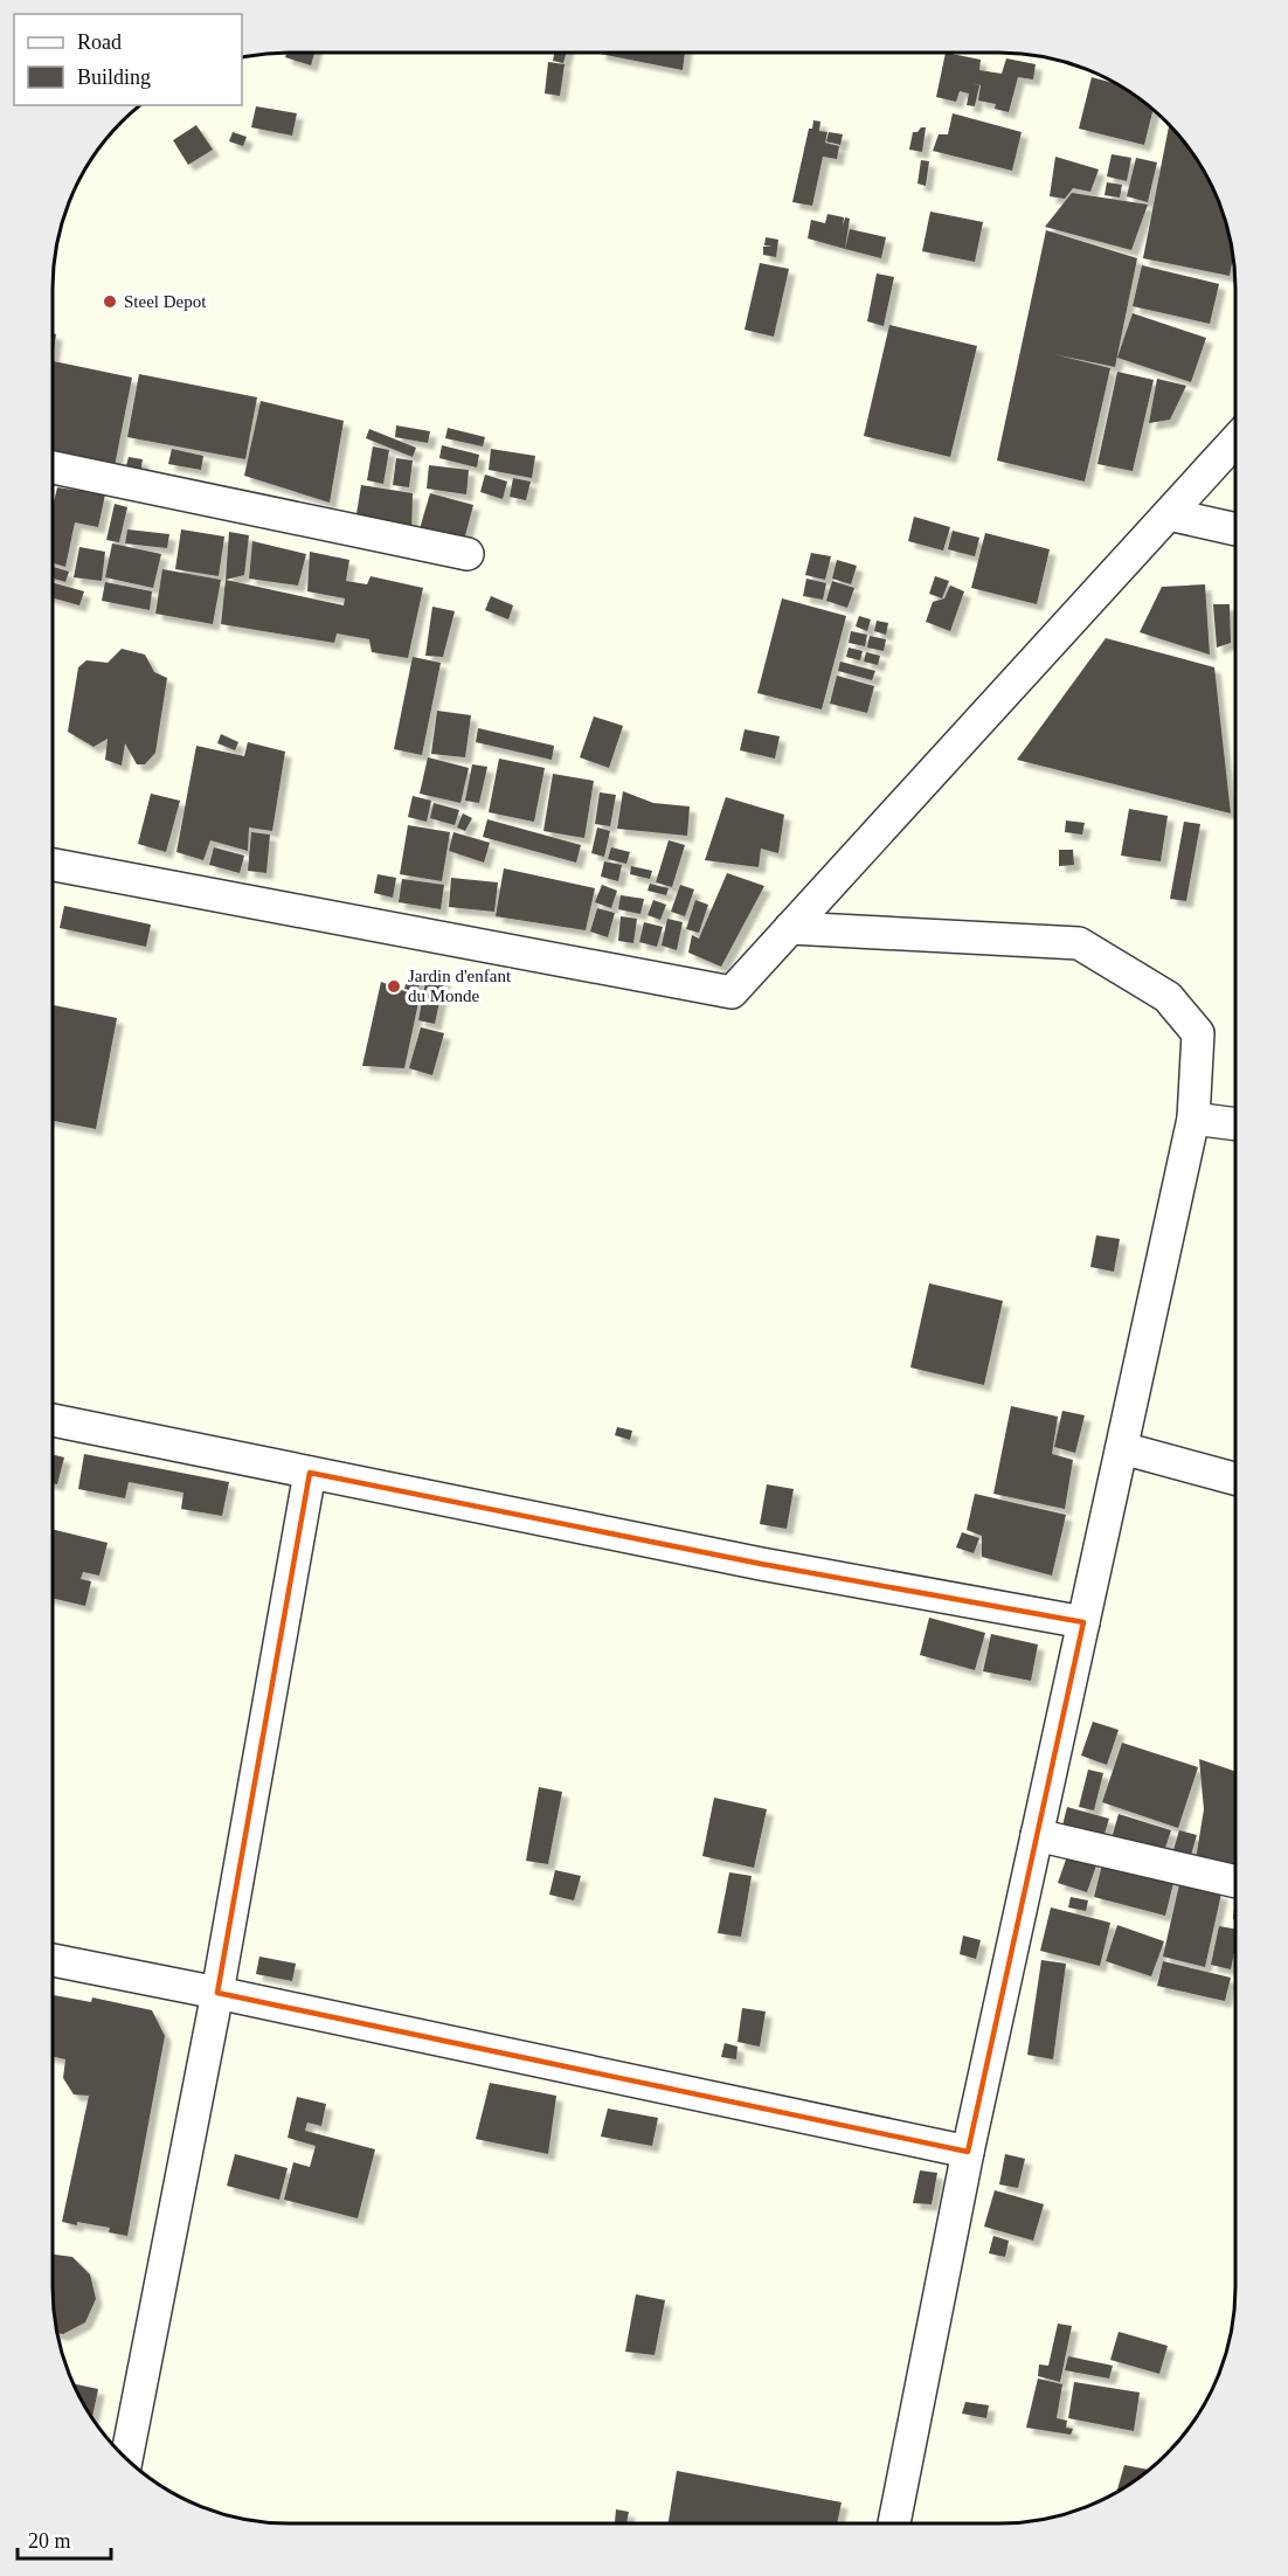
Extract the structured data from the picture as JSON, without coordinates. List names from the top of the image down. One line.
{"places":["Steel Depot","Jardin d'enfant du Monde"],"legend":["Road","Building"],"scale_bar":"20 m"}
